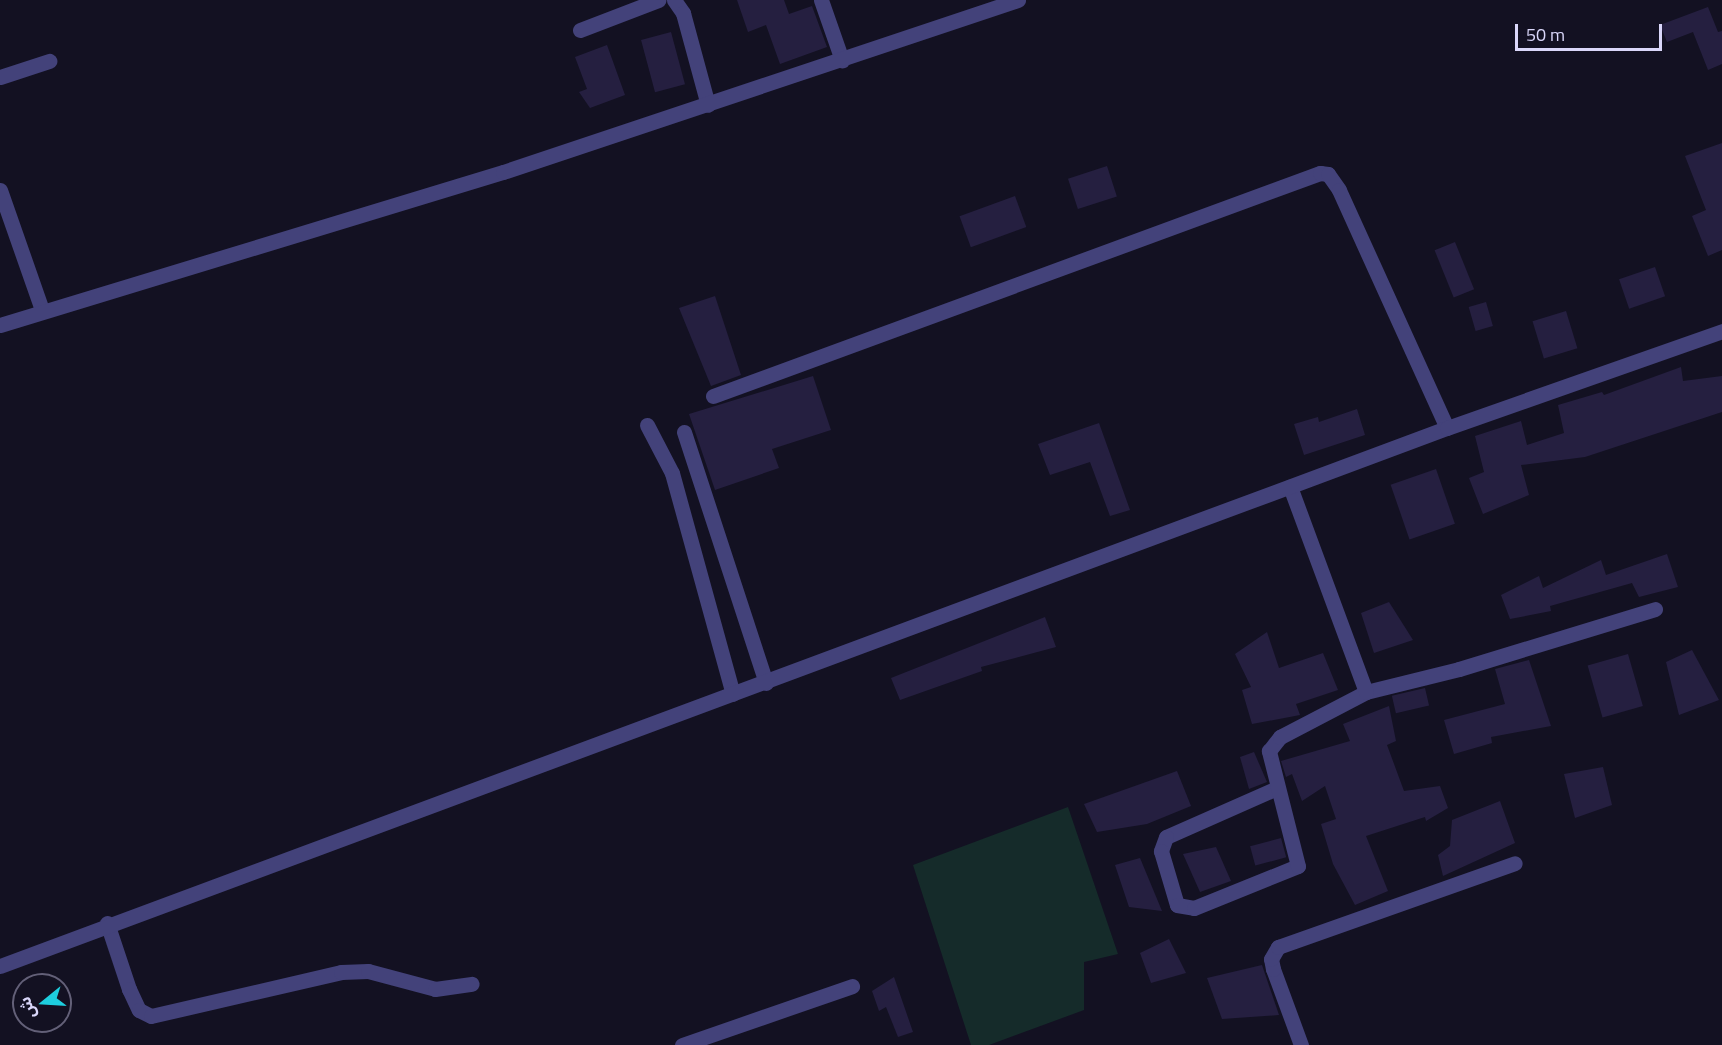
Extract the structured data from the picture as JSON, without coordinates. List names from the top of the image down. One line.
{"scale_bar":"50 m","north":"left"}
